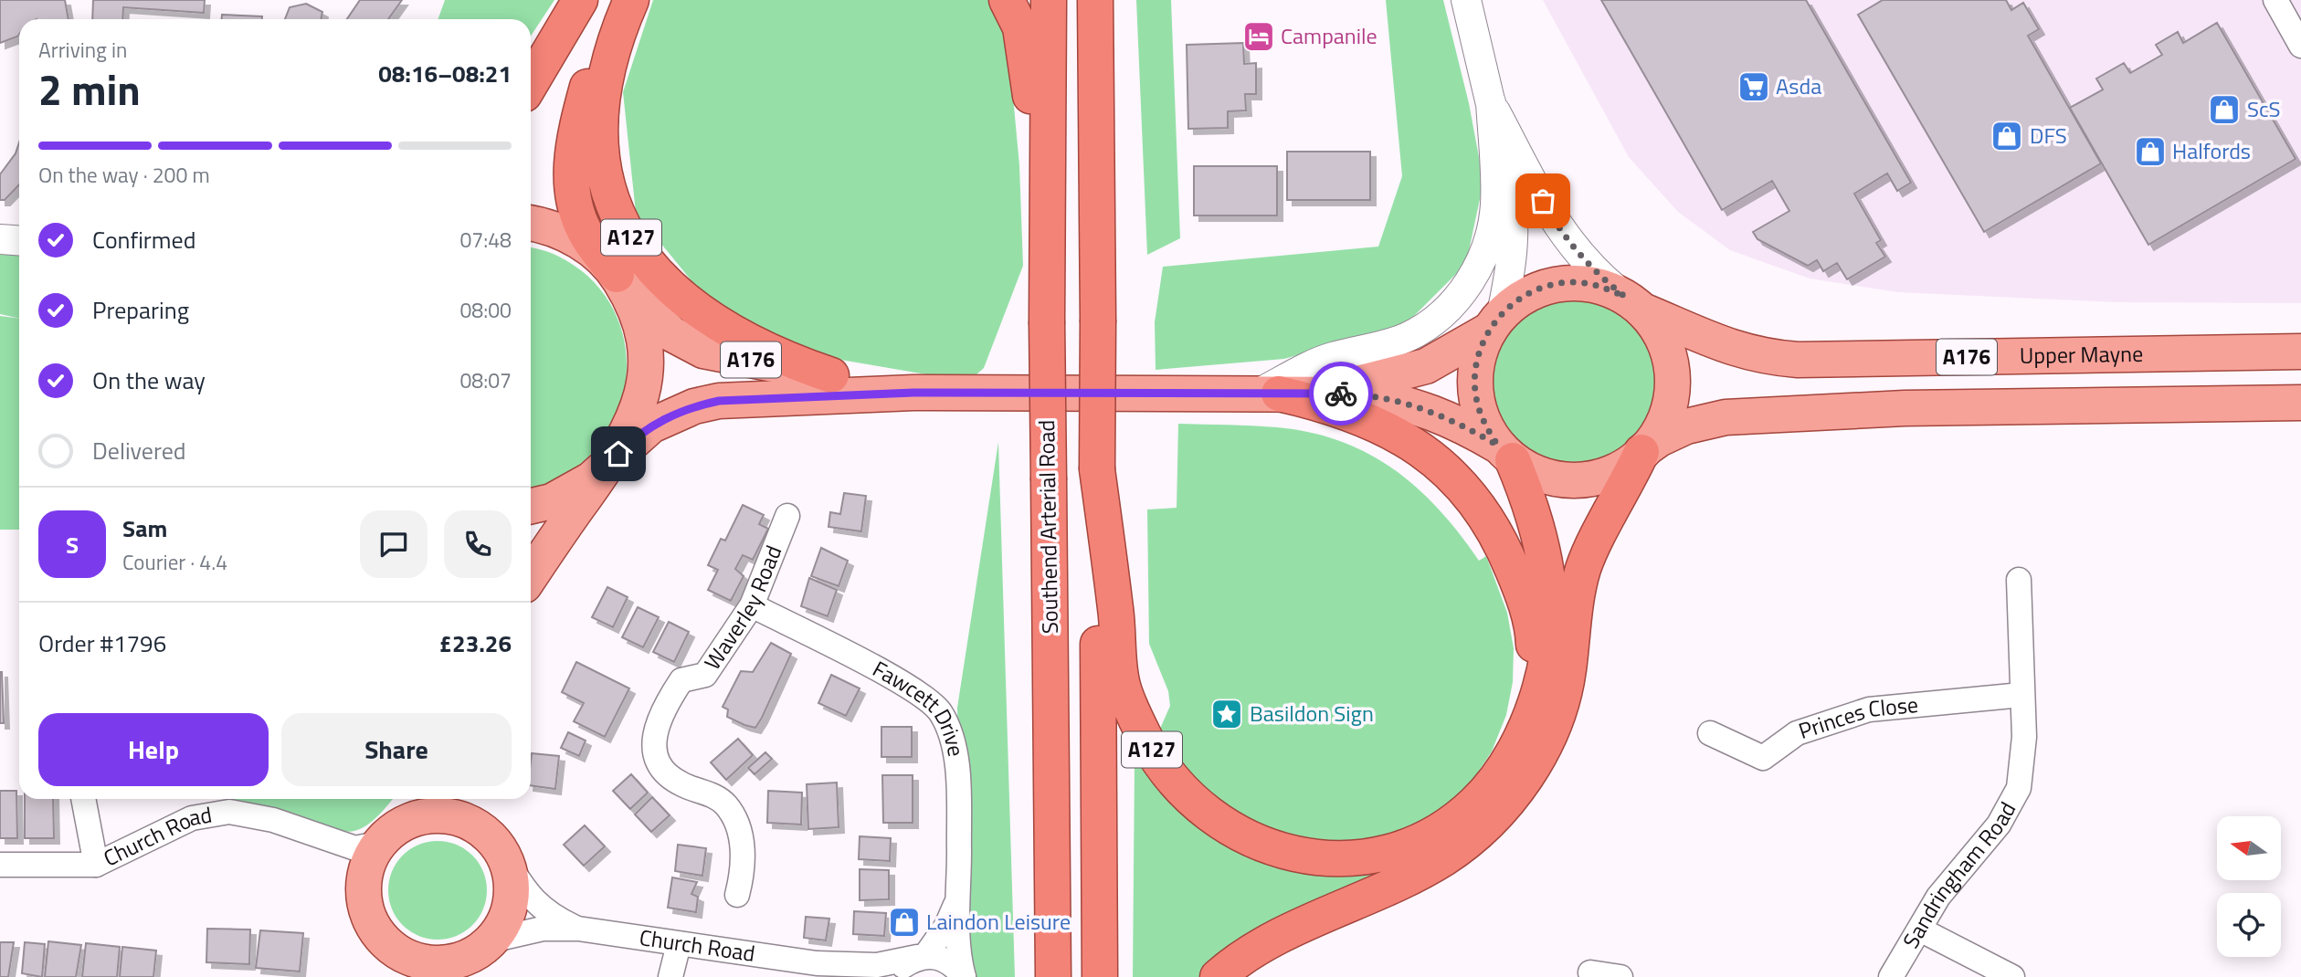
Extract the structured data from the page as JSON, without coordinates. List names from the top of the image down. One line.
{"streets":{"highway":["A127","Southend Arterial Road"],"main road":["Upper Mayne","A176"],"street":["Waverley Road","Fawcett Drive","Princes Close","Church Road","Sandringham Road"]},"crossings":[["A127","Upper Mayne"],["A127","A176"],["Upper Mayne","A176"],["Waverley Road","Fawcett Drive"],["Princes Close","Sandringham Road"]],"places":{"hotel":["Campanile"],"supermarket":["Asda"],"shop":["ScS","DFS","Halfords","Laindon Leisure"],"place":["Basildon Sign"]},"north":"left","page":{"heading":["2 min","Arriving in","08:16–08:21"],"panel":["Sam","Courier · 4.4","Order #1796","£23.26"],"bar":"On the way · 200 m","list":[["Confirmed","07:48"],["Preparing","08:00"],["On the way","08:07"],"Delivered"],"round":"S","buttons":["Help","Share"]}}
